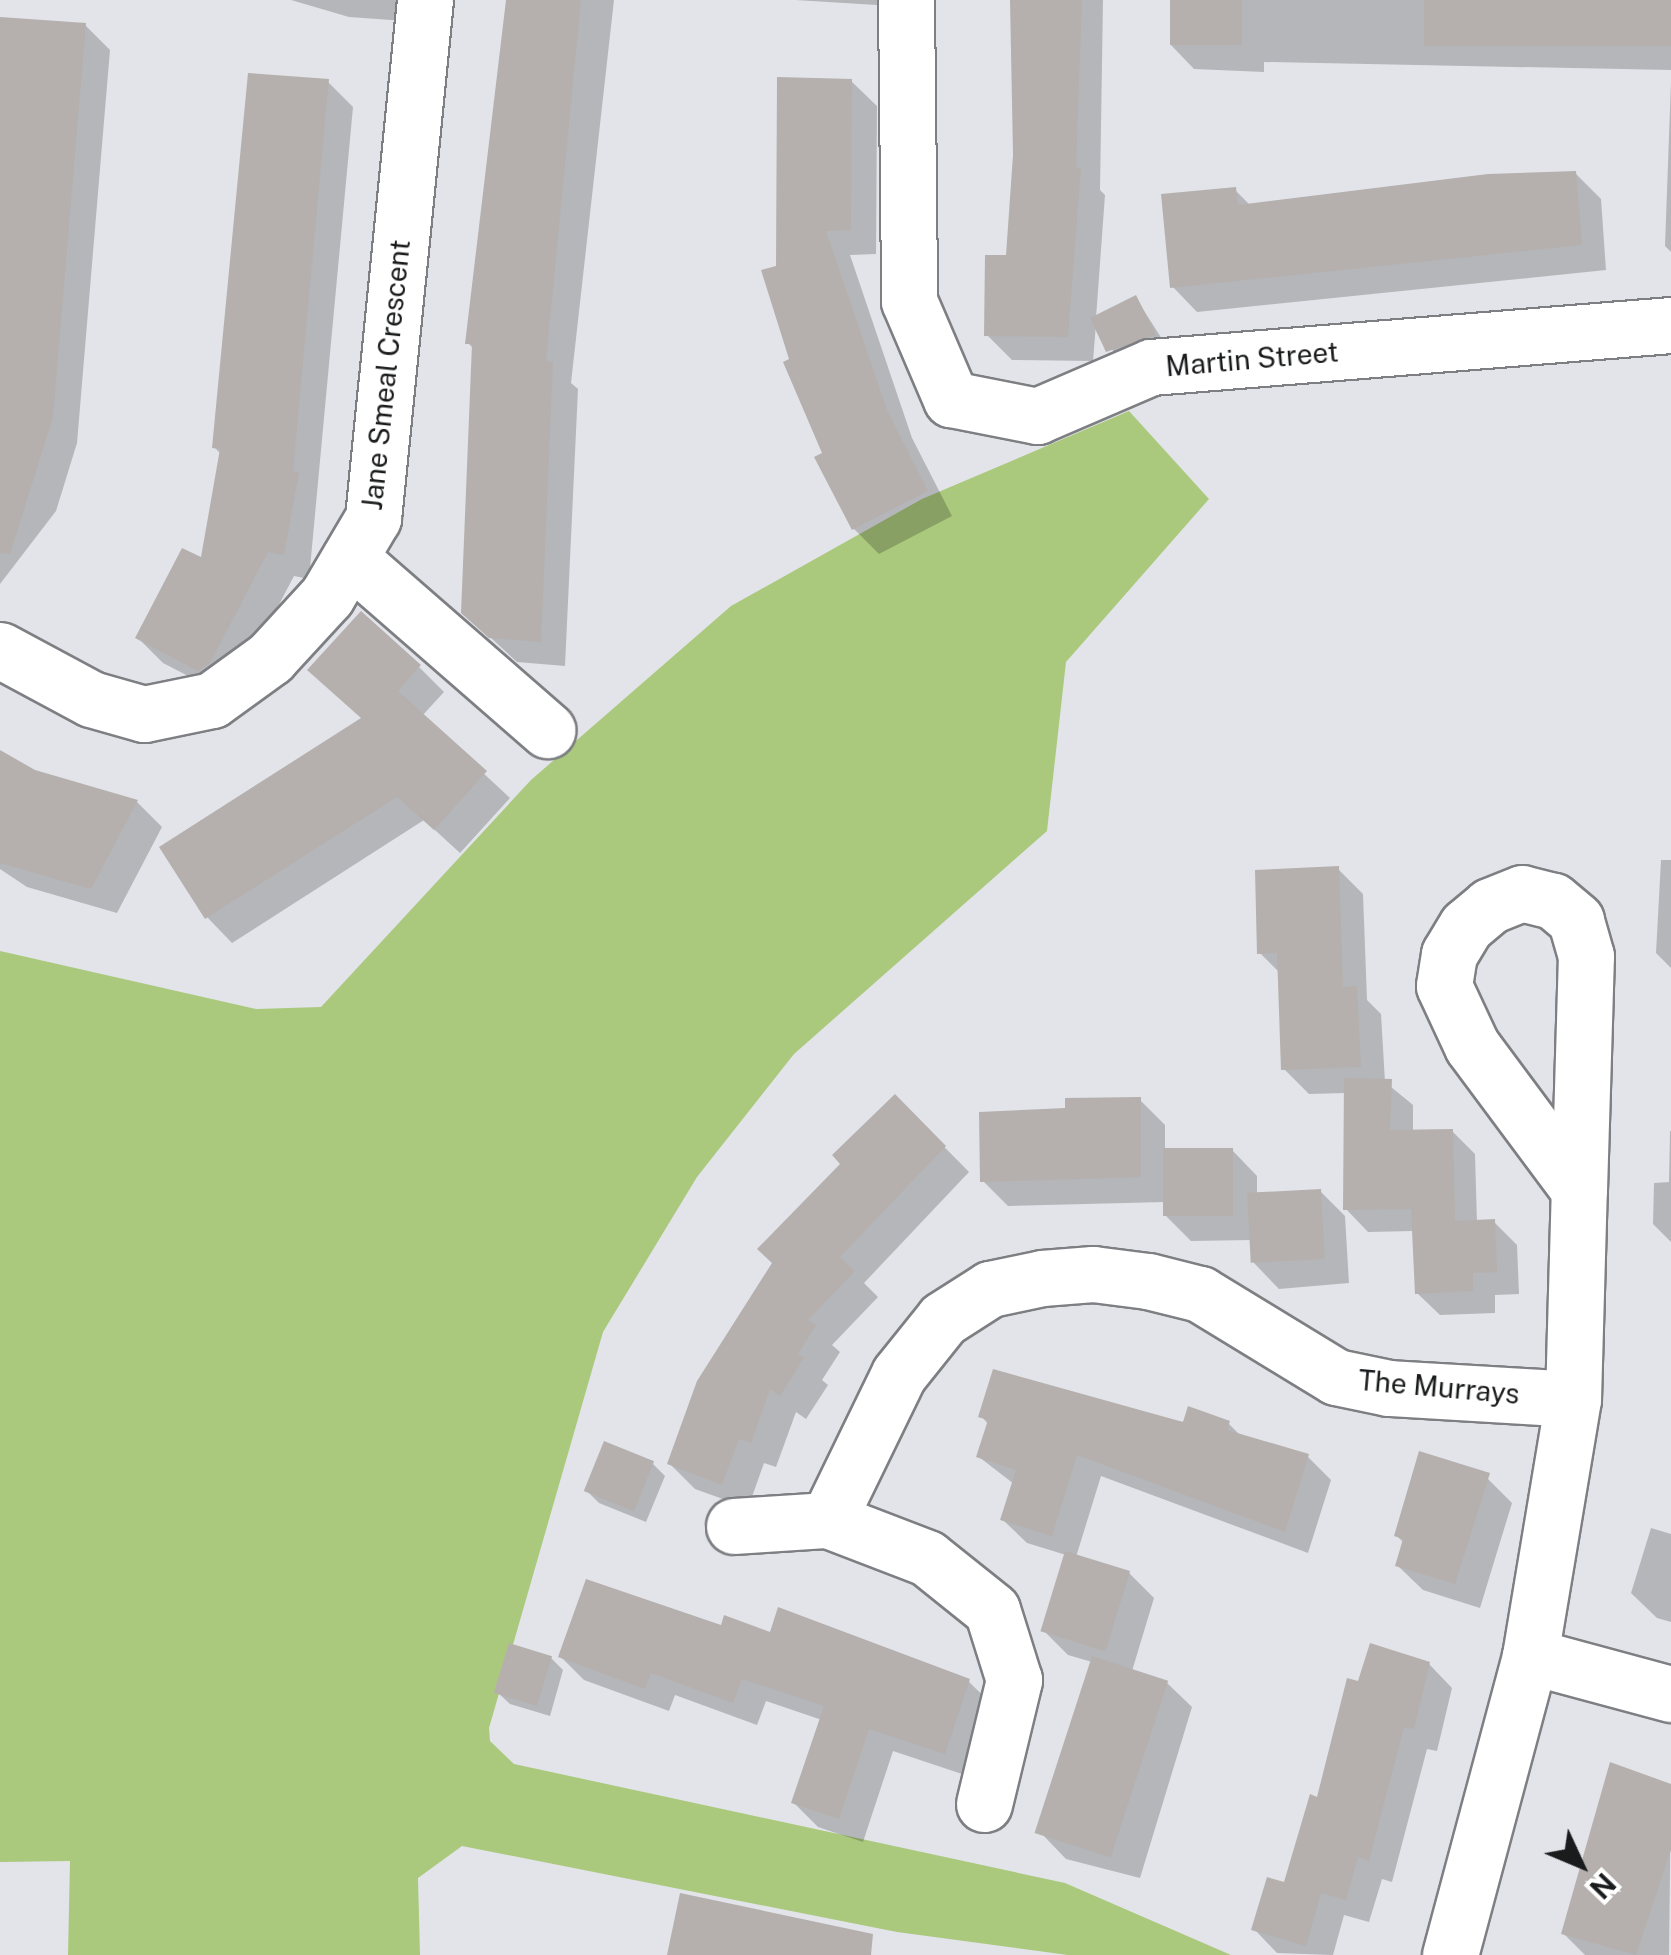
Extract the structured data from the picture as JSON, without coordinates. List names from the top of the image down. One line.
{"streets":{"street":["Martin Street","Jane Smeal Crescent","The Murrays"]},"north":"bottom right"}
